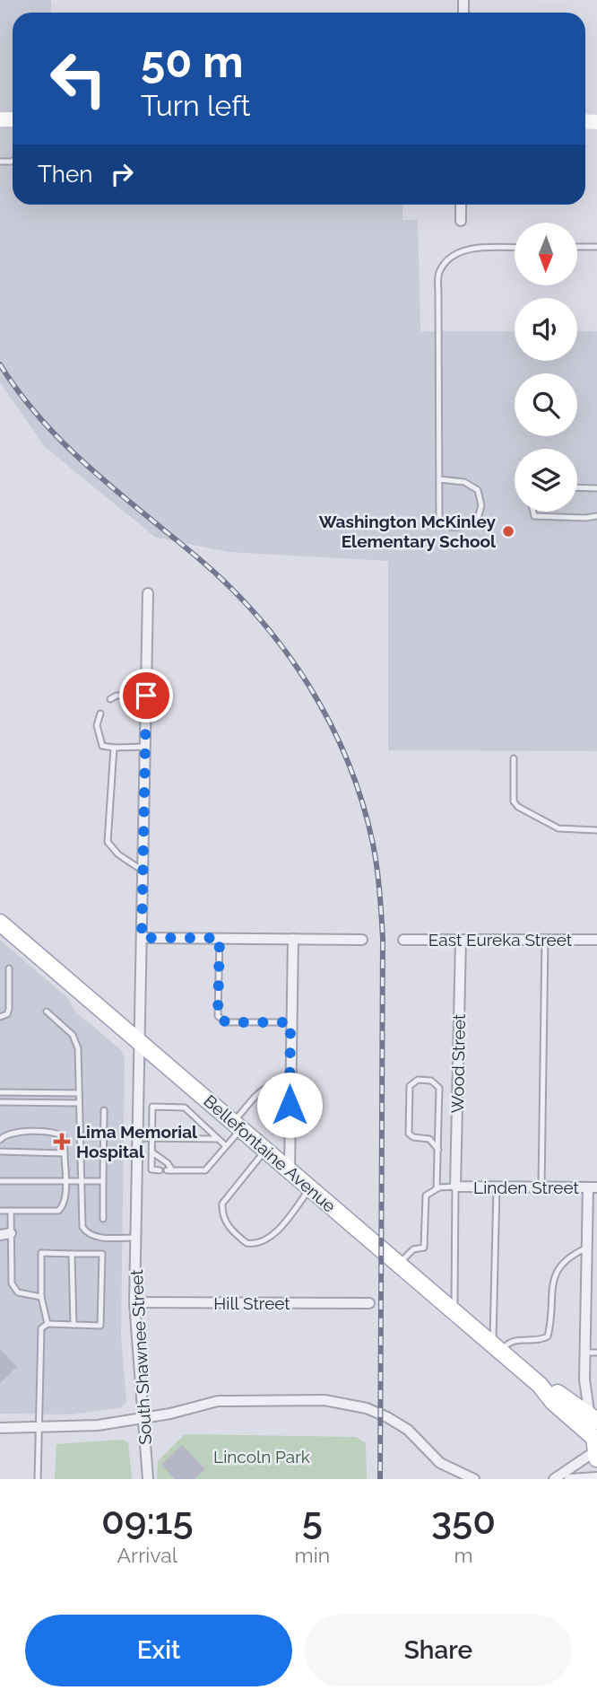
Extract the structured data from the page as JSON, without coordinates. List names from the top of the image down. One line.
{"streets":{"main road":["Bellefontaine Avenue"],"street":["East Eureka Street","Wood Street","Linden Street","Hill Street","South Shawnee Street"]},"crossings":[["East Eureka Street","Wood Street"],["Wood Street","Linden Street"],["Bellefontaine Avenue","South Shawnee Street"],["Hill Street","South Shawnee Street"]],"parks":["Lincoln Park"],"places":{"other":["Washington McKinley Elementary School"],"health":["Lima Memorial Hospital"]},"north":"bottom","page":{"turn":["50 m","Turn left"],"then":"Then","eta":["09:15","Arrival","5","min","350","m"],"buttons":["Exit","Share"]}}
